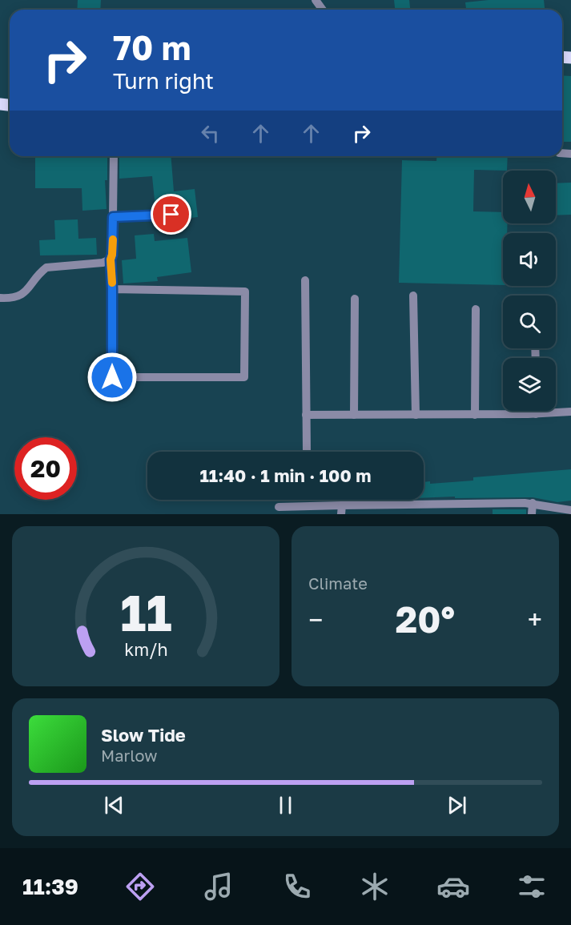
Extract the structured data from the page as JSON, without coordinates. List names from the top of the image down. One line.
{"north":"top","page":{"turn":["70 m","Turn right"],"limit":"20","trip":"11:40 · 1 min · 100 m","tile":"Climate","heat":["−","20°","+"],"song":["Slow Tide","Marlow"],"tabs":"11:39","gauge":["11","km/h"]}}
